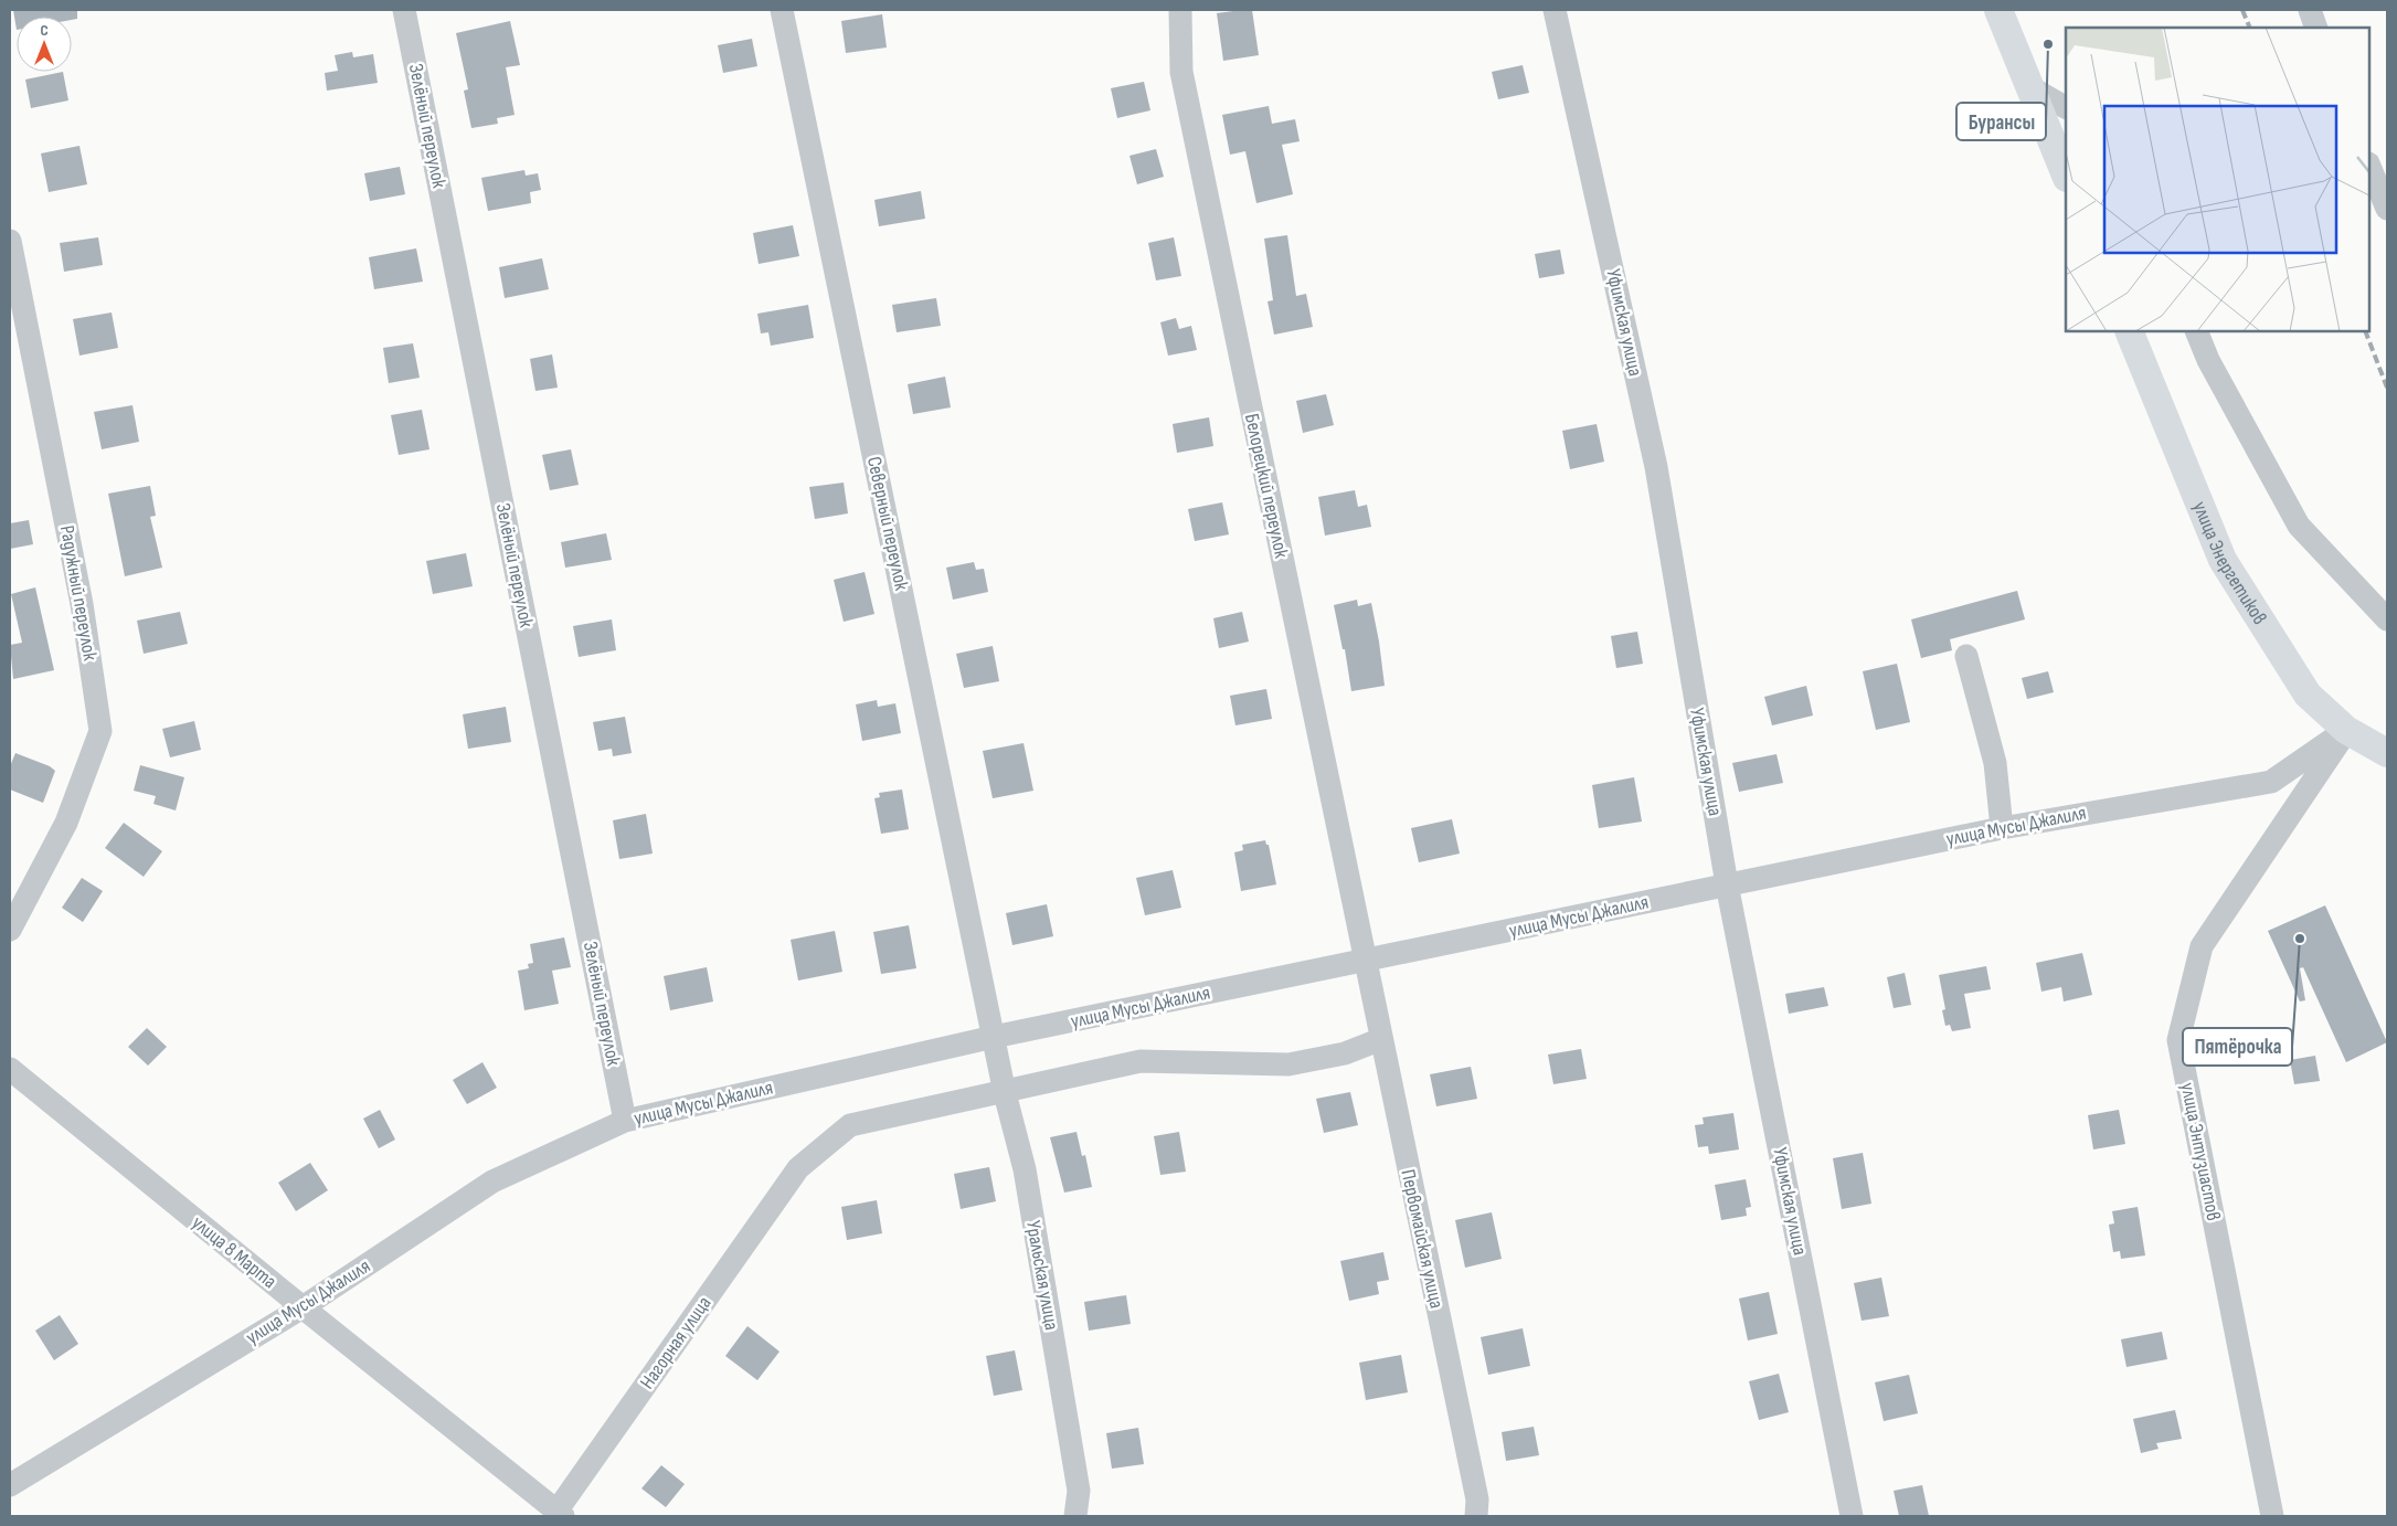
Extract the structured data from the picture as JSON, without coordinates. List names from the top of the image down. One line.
{"streets":{"main road":["улица Энергетиков"],"street":["Зелёный переулок","Уфимская улица","Белорецкий переулок","Северный переулок","Радужный переулок","улица Мусы Джалиля","улица Энтузиастов","Первомайская улица","улица 8 Марта","Уральская улица","Нагорная улица"]},"crossings":[["Зелёный переулок","улица Мусы Джалиля"],["Уфимская улица","улица Мусы Джалиля"],["Белорецкий переулок","улица Мусы Джалиля"],["Белорецкий переулок","Первомайская улица"],["Северный переулок","улица Мусы Джалиля"],["Северный переулок","Уральская улица"],["улица Энергетиков","улица Мусы Джалиля"],["улица Энергетиков","улица Энтузиастов"],["улица Мусы Джалиля","улица Энтузиастов"],["улица Мусы Джалиля","Первомайская улица"],["улица Мусы Джалиля","улица 8 Марта"],["улица Мусы Джалиля","Уральская улица"],["Первомайская улица","Нагорная улица"],["улица 8 Марта","Нагорная улица"],["Уральская улица","Нагорная улица"]],"places":["Бурансы","Пятёрочка"],"north":"top"}
